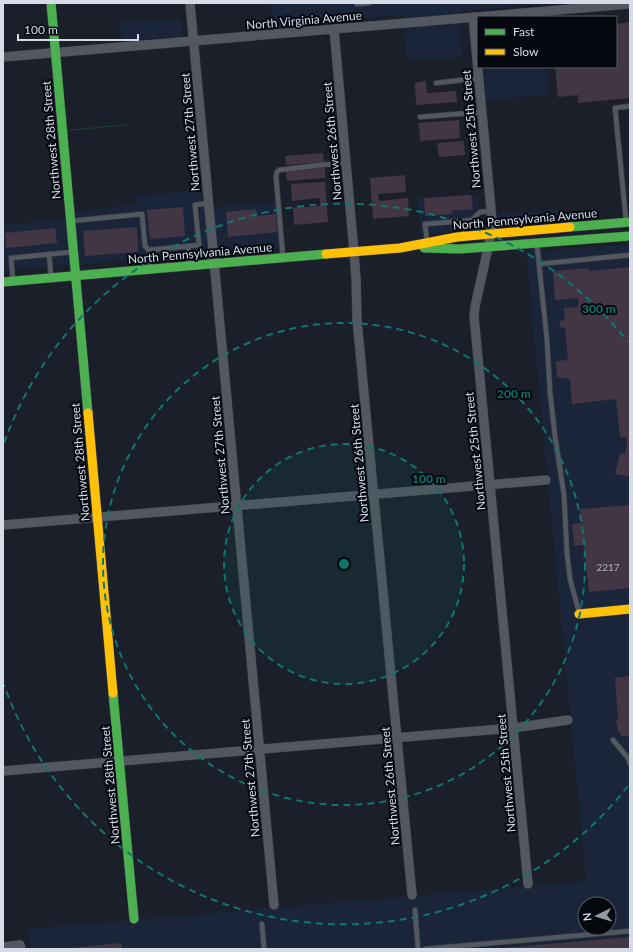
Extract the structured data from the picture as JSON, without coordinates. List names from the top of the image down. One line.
{"streets":{"street":["North Virginia Avenue","Northwest 25th Street","Northwest 27th Street","Northwest 28th Street","Northwest 26th Street","North Pennsylvania Avenue"]},"crossings":[["North Virginia Avenue","Northwest 25th Street"],["North Virginia Avenue","Northwest 27th Street"],["North Virginia Avenue","Northwest 28th Street"],["North Virginia Avenue","Northwest 26th Street"],["Northwest 25th Street","North Pennsylvania Avenue"],["Northwest 27th Street","North Pennsylvania Avenue"],["Northwest 28th Street","North Pennsylvania Avenue"],["Northwest 26th Street","North Pennsylvania Avenue"]],"house_numbers":["2217"],"legend":["Fast","Slow"],"scale_bar":"100 m","north":"left","rings":["300 m","200 m","100 m"]}
